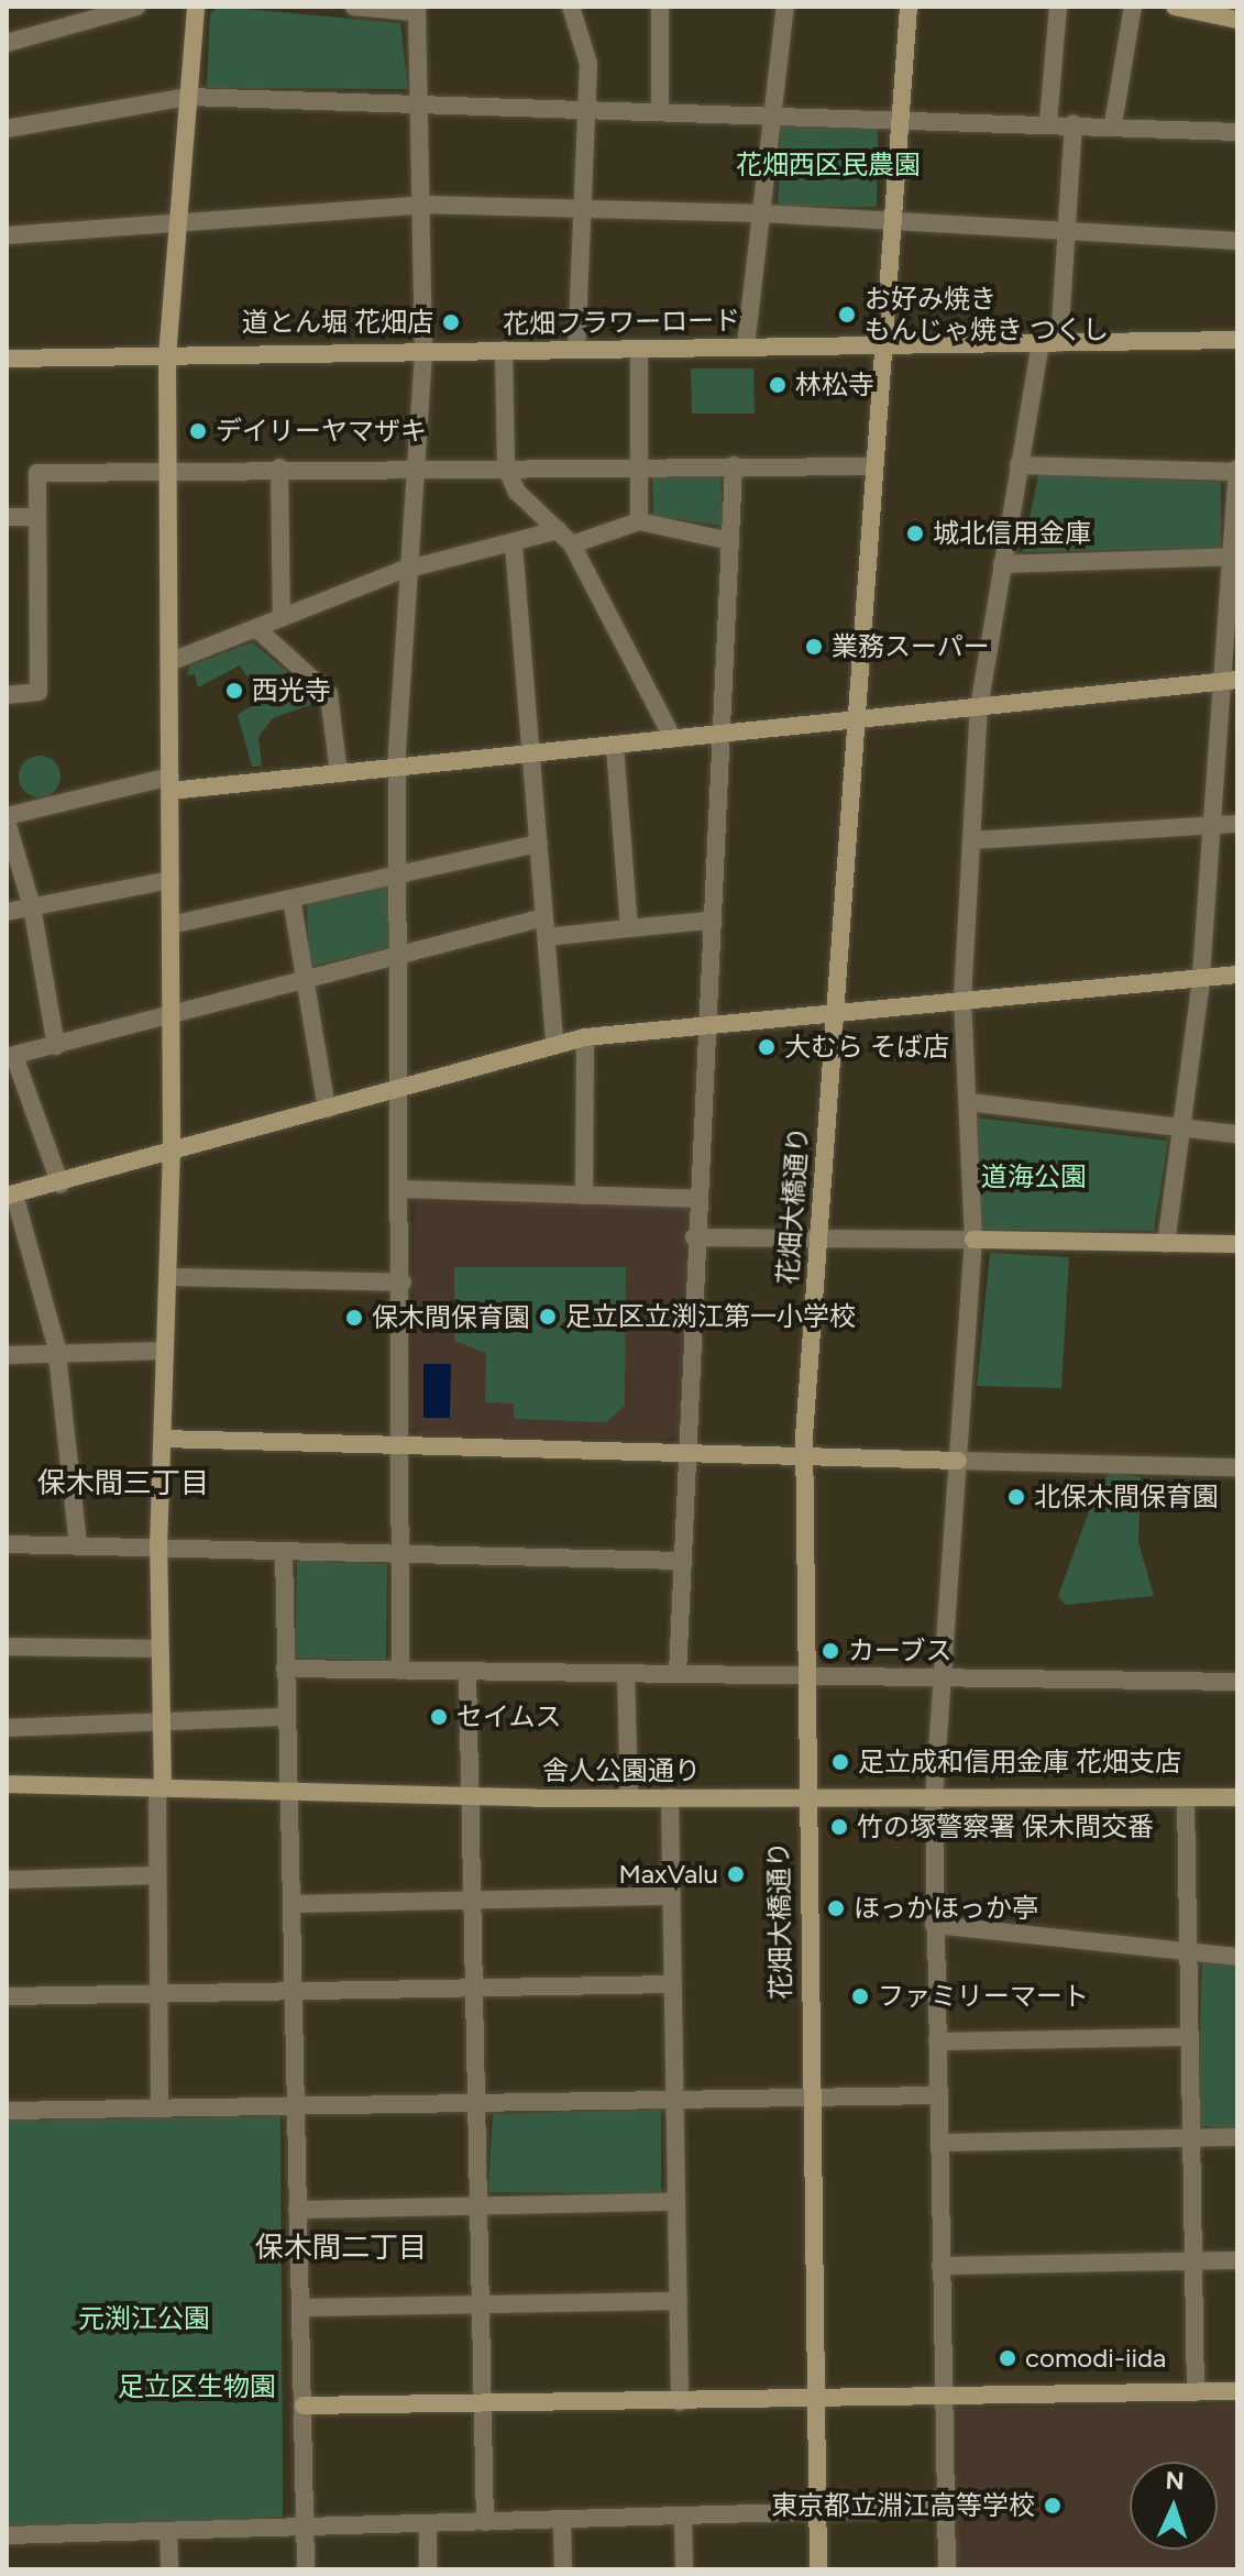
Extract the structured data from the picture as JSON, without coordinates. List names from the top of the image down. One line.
{"streets":{"street":["花畑フラワーロード","花畑大橋通り","舎人公園通り"]},"crossings":[["花畑フラワーロード","花畑大橋通り"],["花畑大橋通り","舎人公園通り"]],"districts":["保木間三丁目","保木間二丁目"],"parks":["花畑西区民農園","道海公園","元渕江公園","足立区生物園"],"places":["お好み焼き もんじゃ焼き つくし","道とん堀 花畑店","林松寺","デイリーヤマザキ","城北信用金庫","業務スーパー","西光寺","大むら そば店","足立区立渕江第一小学校","保木間保育園","北保木間保育園","カーブス","セイムス","足立成和信用金庫 花畑支店","竹の塚警察署 保木間交番","MaxValu","ほっかほっか亭","ファミリーマート","comodi-iida","東京都立淵江高等学校"],"north":"top"}
